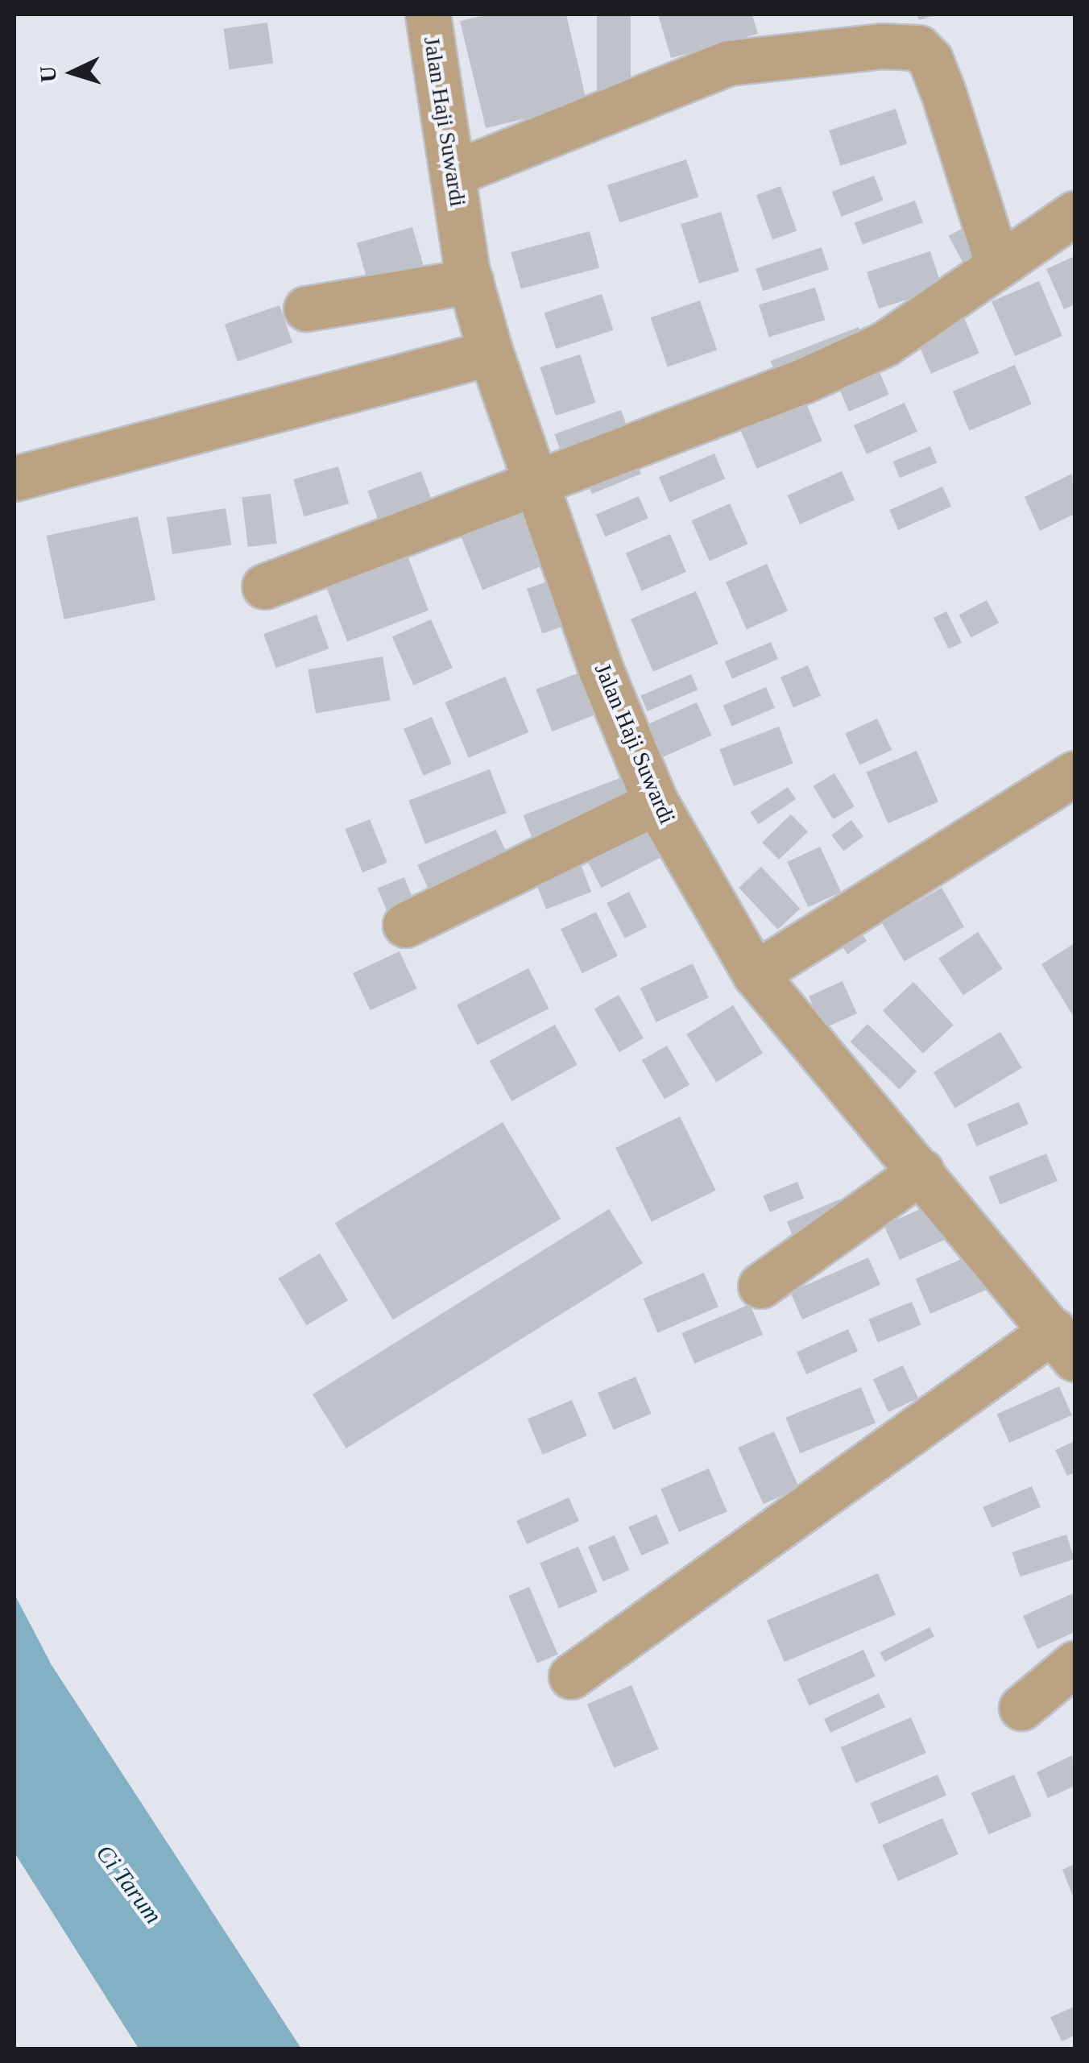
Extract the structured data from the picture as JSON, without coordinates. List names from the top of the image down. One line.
{"streets":{"street":["Jalan Haji Suwardi"]},"water":["Ci Tarum"],"north":"left"}
